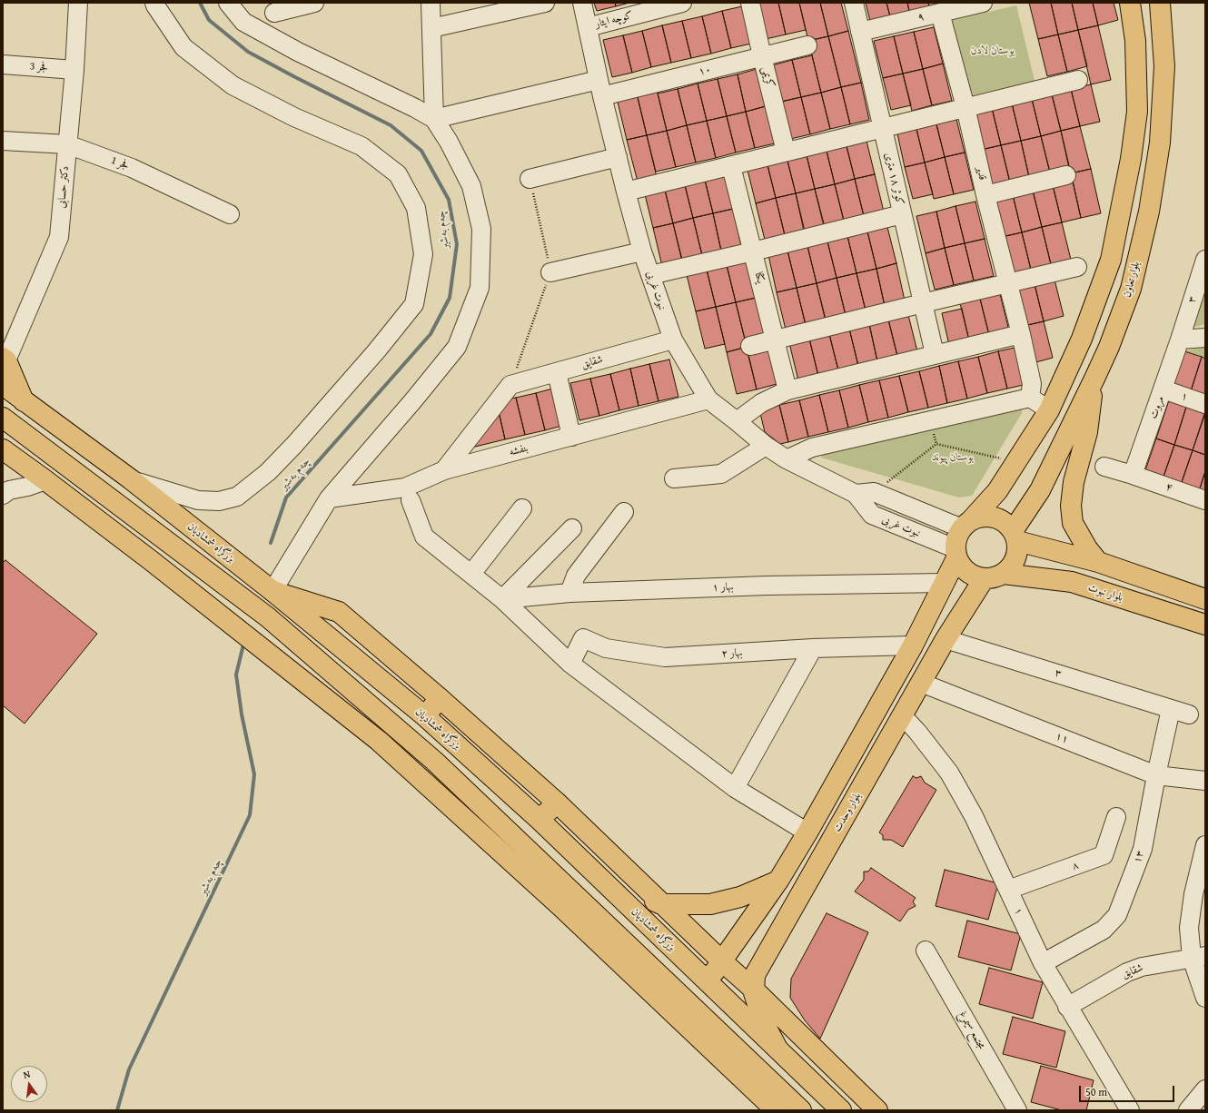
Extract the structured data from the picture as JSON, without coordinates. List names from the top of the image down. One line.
{"streets":{"main road":["بلوار تعاون","بزرگراه شمشادیان","بلوار نبوت","بلوار وحدت"],"street":["۹","کوچه ایثار","فجر 3","۱۰","کریمی","فجر 1","قدیر","کوثر ۱۸ متری","دکتر حسابی","یکتا","نبوت غربی","۳","شقایق","۱","مروت","بنفشه","۴","بهار ۱","بهار ۲","۱۱","۱۳","۸","مجتمع سیمرغ"]},"crossings":[["۹","قدیر"],["۹","کوثر ۱۸ متری"],["کوچه ایثار","نبوت غربی"],["فجر 3","دکتر حسابی"],["۱۰","کریمی"],["۱۰","نبوت غربی"],["فجر 1","دکتر حسابی"],["بلوار تعاون","نبوت غربی"],["بلوار تعاون","بلوار نبوت"],["بلوار تعاون","بلوار وحدت"],["نبوت غربی","شقایق"],["نبوت غربی","بنفشه"],["نبوت غربی","بلوار نبوت"],["نبوت غربی","بلوار وحدت"],["۳","مروت"],["۳","بلوار وحدت"],["۳","۱۳"],["شقایق","۱"],["۱","مروت"],["۱","بلوار وحدت"],["۱","۱۳"],["۱","۸"],["مروت","۴"],["بزرگراه شمشادیان","بلوار وحدت"],["بلوار نبوت","بلوار وحدت"],["۱۱","بلوار وحدت"],["۱۱","۱۳"]],"water":["چەم بەشیر"],"parks":["بوستان لادن","بوستان پیوند"],"scale_bar":"50 m","north":"top"}
